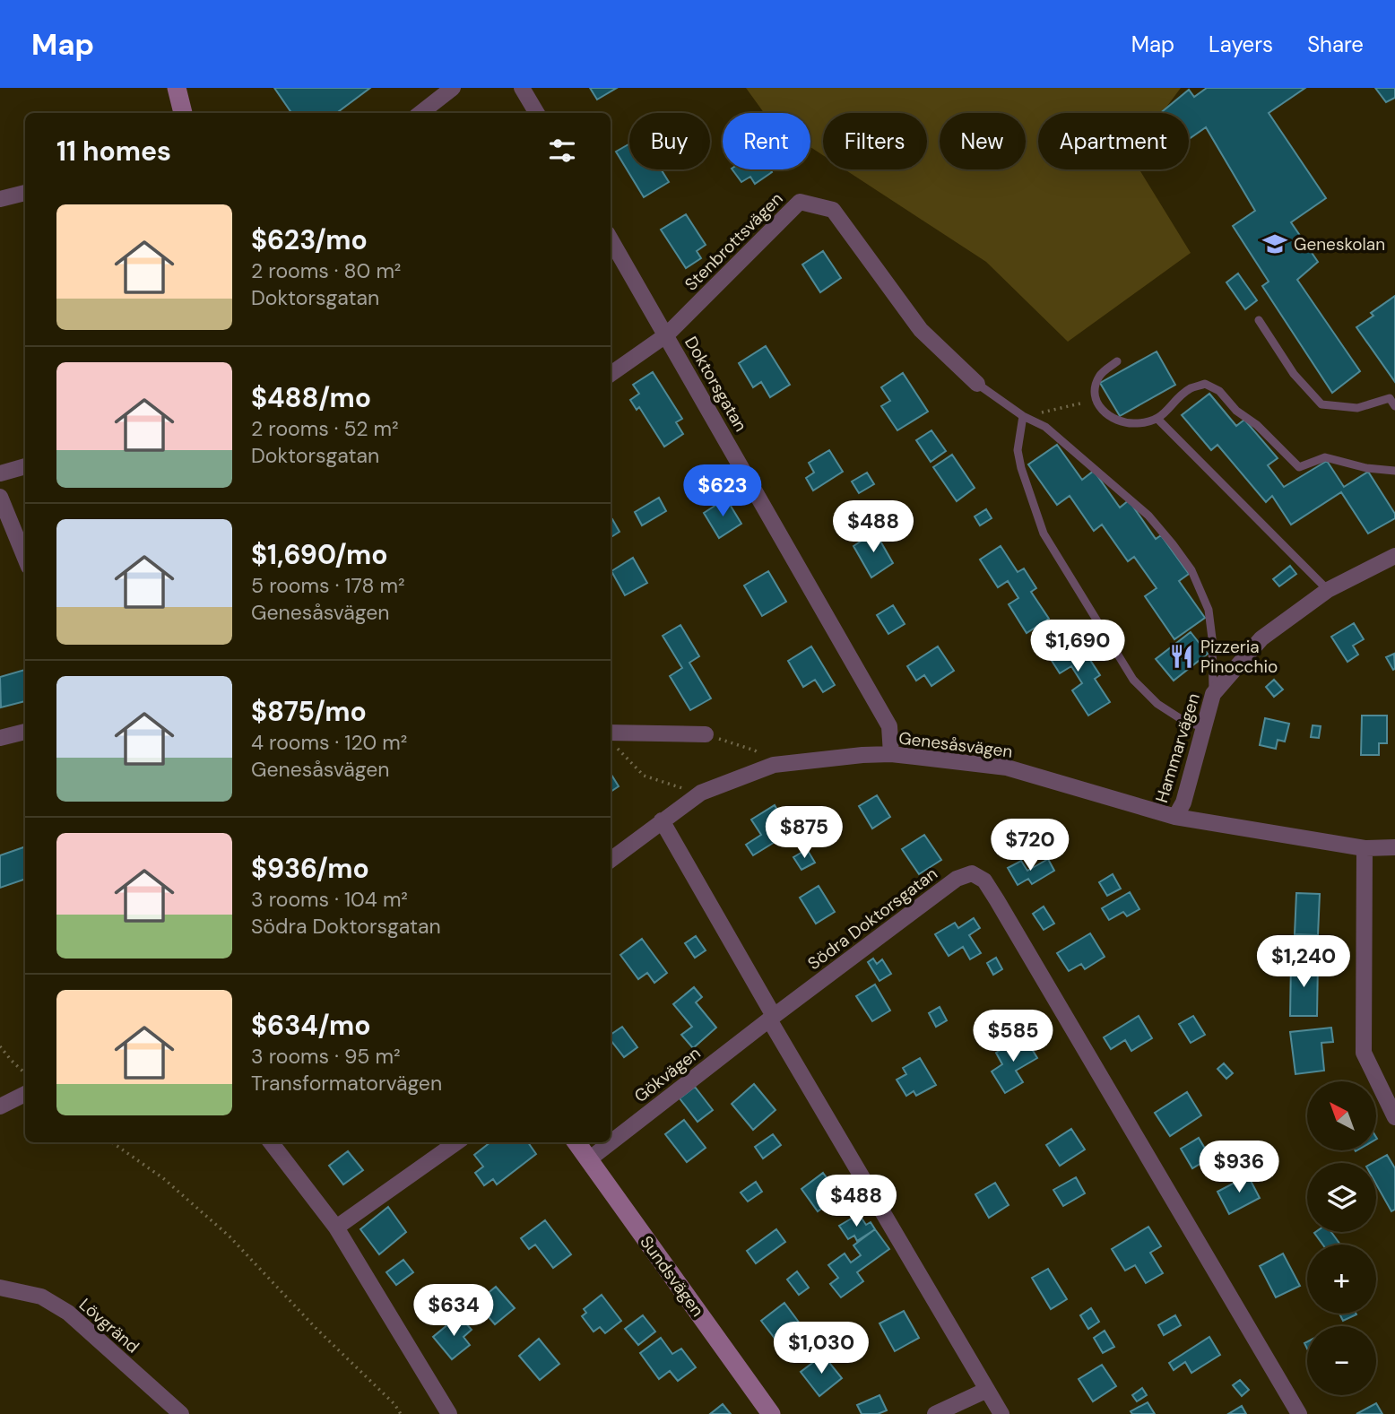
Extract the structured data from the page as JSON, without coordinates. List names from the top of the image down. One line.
{"streets":{"street":["Stenbrottsvägen","Doktorsgatan","Genesåsvägen","Hammarvägen","Södra Doktorsgatan","Gökvägen","Sundsvägen","Lövgränd"]},"crossings":[["Stenbrottsvägen","Doktorsgatan"],["Doktorsgatan","Genesåsvägen"],["Genesåsvägen","Hammarvägen"],["Södra Doktorsgatan","Gökvägen"],["Gökvägen","Sundsvägen"]],"places":{"school or university":["Geneskolan"],"restaurant":["Pizzeria Pinocchio"]},"north":"top left","page":{"header":"Map","nav":["Map","Layers","Share"],"chip":["Buy","Rent","Filters","New","Apartment"],"heading":"11 homes","list":[{"name":"$623/mo","note":"2 rooms · 80 m² · Doktorsgatan"},{"name":"$488/mo","note":"2 rooms · 52 m² · Doktorsgatan"},{"name":"$1,690/mo","note":"5 rooms · 178 m² · Genesåsvägen"},{"name":"$875/mo","note":"4 rooms · 120 m² · Genesåsvägen"},{"name":"$936/mo","note":"3 rooms · 104 m² · Södra Doktorsgatan"},{"name":"$634/mo","note":"3 rooms · 95 m² · Transformatorvägen"}],"price":["$623","$488","$1,690","$875","$720","$1,240","$585","$936","$488","$634","$1,030"],"map_buttons":["+","−"]}}
